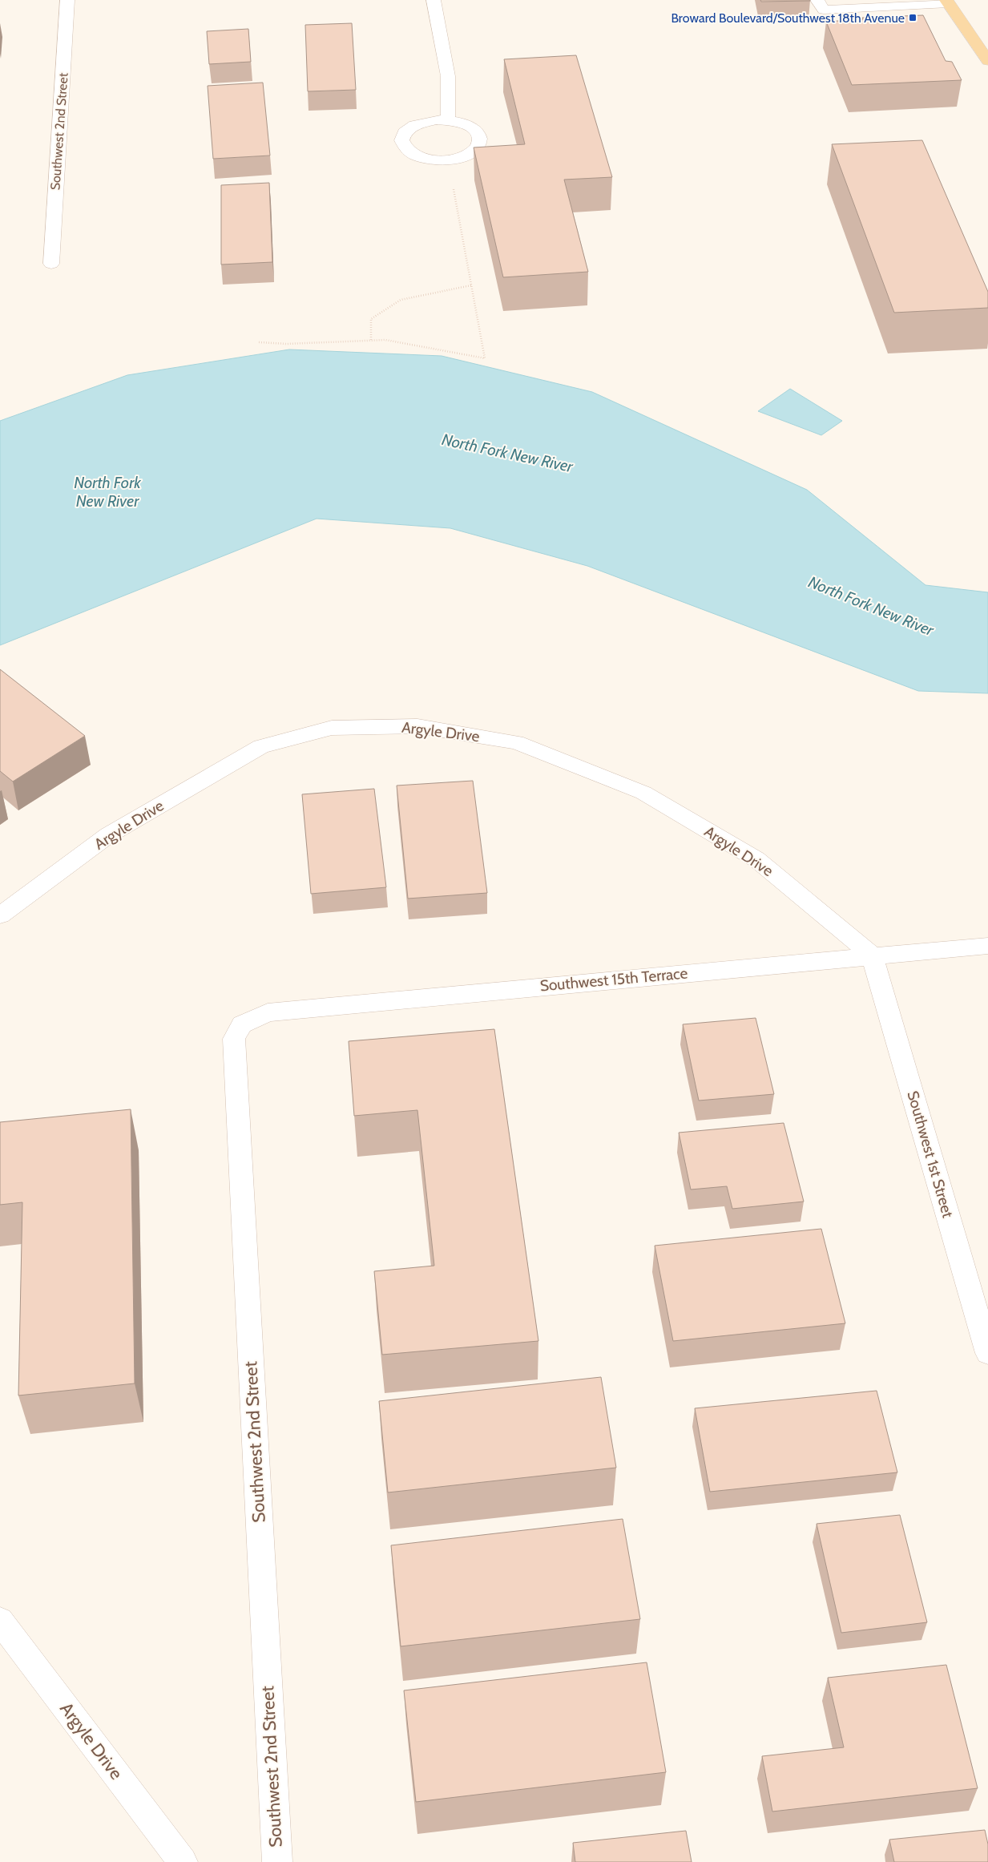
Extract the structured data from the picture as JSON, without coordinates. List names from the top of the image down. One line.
{"streets":{"street":["Southwest 2nd Street","Argyle Drive","Southwest 15th Terrace","Southwest 1st Street"]},"crossings":[["Southwest 2nd Street","Southwest 15th Terrace"],["Argyle Drive","Southwest 15th Terrace"],["Argyle Drive","Southwest 1st Street"],["Southwest 15th Terrace","Southwest 1st Street"]],"water":["North Fork New River"],"places":{"transit":["Broward Boulevard/Southwest 18th Avenue"]}}
